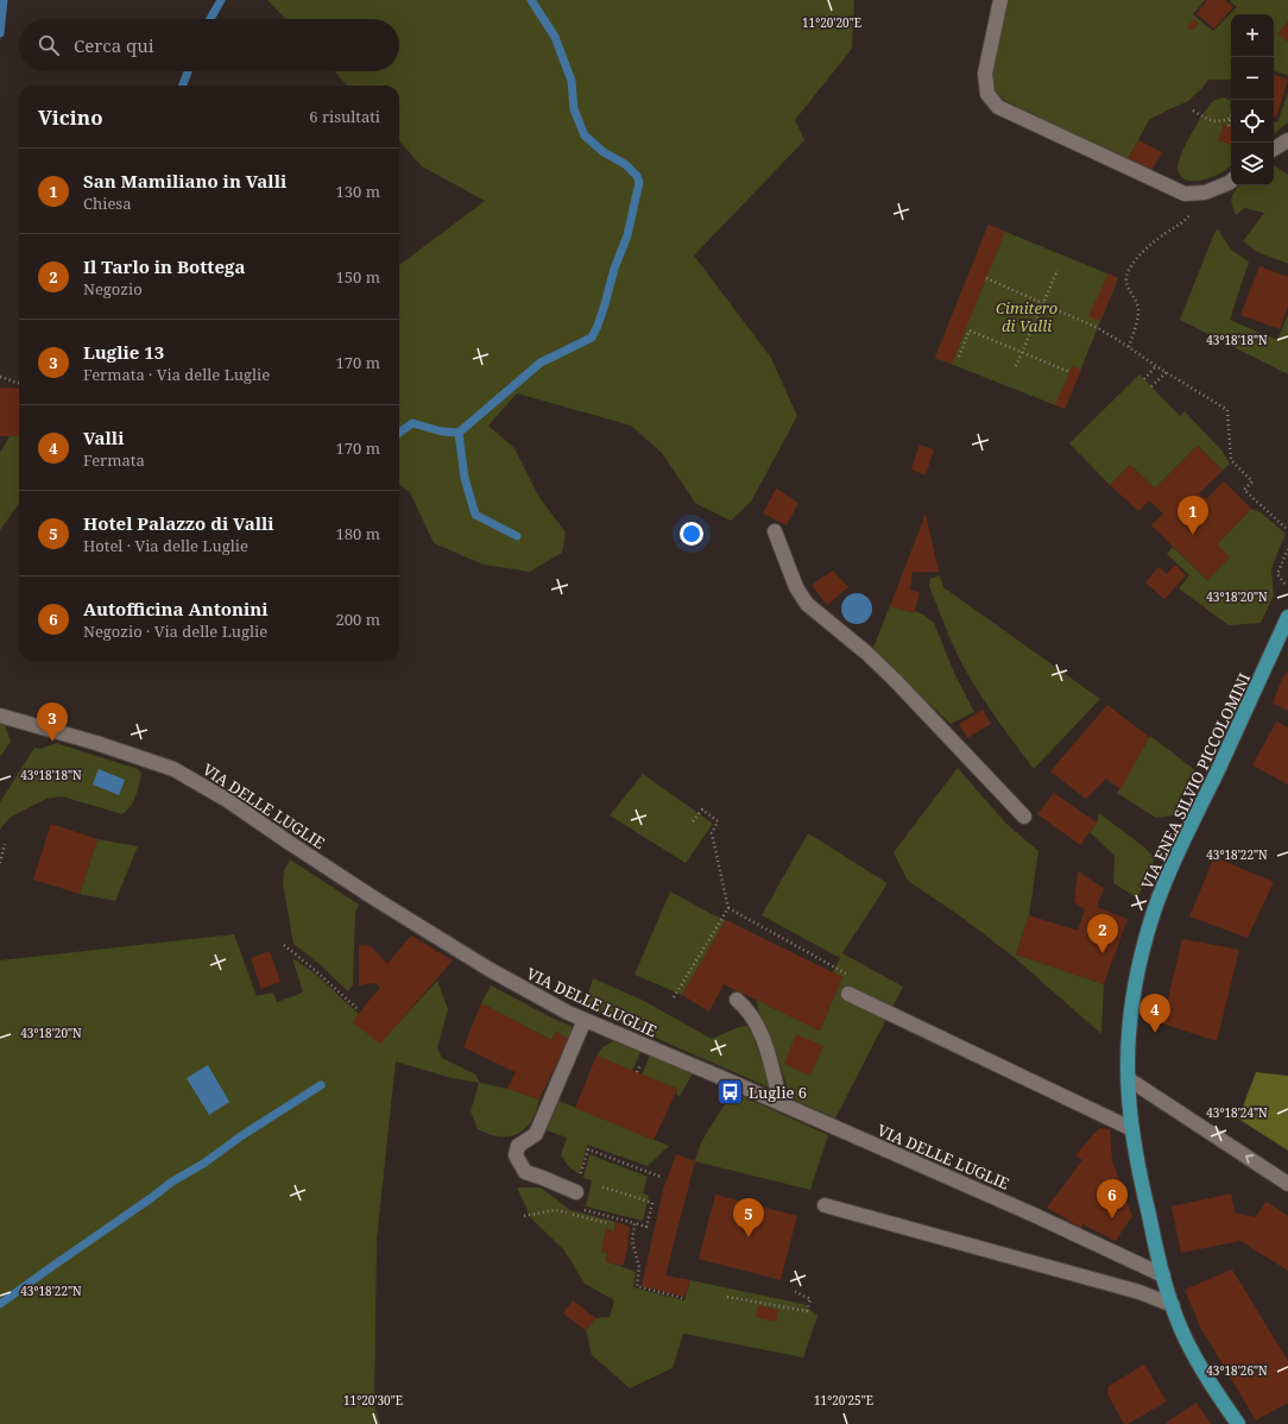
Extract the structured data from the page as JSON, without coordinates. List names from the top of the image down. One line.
{"streets":{"main road":["VIA ENEA SILVIO PICCOLOMINI"],"street":["VIA DELLE LUGLIE"]},"crossings":[["VIA ENEA SILVIO PICCOLOMINI","VIA DELLE LUGLIE"]],"parks":["Cimitero di Valli"],"places":{"bus stop":["Luglie 6"]},"page":{"map_buttons":["+","−"],"search":"Cerca qui","heading":["Vicino","6 risultati"],"list":[{"mark":"1","name":"San Mamiliano in Valli","note":"Chiesa","value":"130 m"},{"mark":"2","name":"Il Tarlo in Bottega","note":"Negozio","value":"150 m"},{"mark":"3","name":"Luglie 13","note":"Fermata · Via delle Luglie","value":"170 m"},{"mark":"4","name":"Valli","note":"Fermata","value":"170 m"},{"mark":"5","name":"Hotel Palazzo di Valli","note":"Hotel · Via delle Luglie","value":"180 m"},{"mark":"6","name":"Autofficina Antonini","note":"Negozio · Via delle Luglie","value":"200 m"}],"pins":["1","3","2","4","6","5"]},"coordinates":["11°20'20\"E","43°18'18\"N","43°18'20\"N","43°18'22\"N","43°18'24\"N","43°18'26\"N","11°20'30\"E","11°20'25\"E"]}
